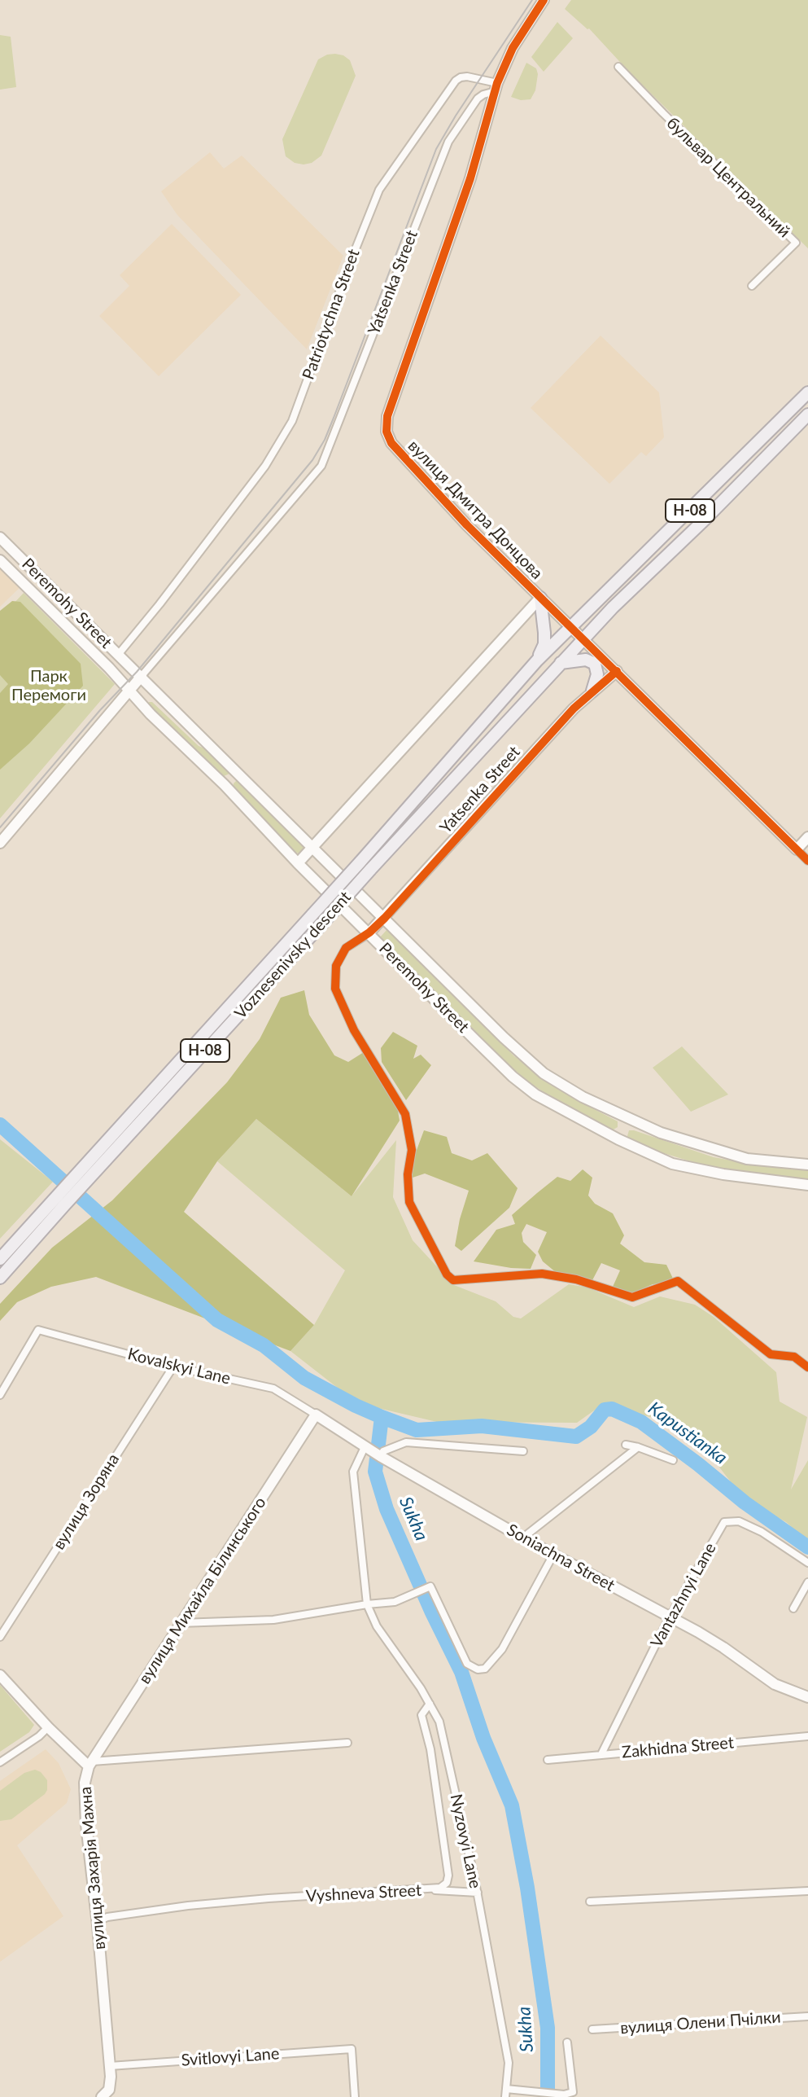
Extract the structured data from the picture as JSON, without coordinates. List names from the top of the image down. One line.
{"streets":{"main road":["Н-08","Voznesenivsky descent"],"street":["бульвар Центральний","Yatsenka Street","Patriotychna Street","вулиця Дмитра Донцова","Peremohy Street","Kovalskyi Lane","вулиця Зоряна","Soniachna Street","вулиця Михайла Білинського","Vantazhnyi Lane","Zakhidna Street","Nyzovyi Lane","вулиця Захарія Махна","Vyshneva Street","вулиця Олени Пчілки","Svitlovyi Lane"]},"crossings":[["Yatsenka Street","Patriotychna Street"],["Yatsenka Street","вулиця Дмитра Донцова"],["Yatsenka Street","Peremohy Street"],["Patriotychna Street","вулиця Дмитра Донцова"],["Patriotychna Street","Peremohy Street"],["вулиця Дмитра Донцова","Н-08"],["Н-08","Voznesenivsky descent"],["Kovalskyi Lane","вулиця Зоряна"],["Kovalskyi Lane","Soniachna Street"],["Kovalskyi Lane","вулиця Михайла Білинського"],["Soniachna Street","вулиця Михайла Білинського"],["Soniachna Street","Vantazhnyi Lane"],["вулиця Михайла Білинського","вулиця Захарія Махна"],["Vantazhnyi Lane","Zakhidna Street"],["Nyzovyi Lane","Vyshneva Street"],["вулиця Захарія Махна","Vyshneva Street"],["вулиця Захарія Махна","Svitlovyi Lane"]],"water":["Kapustianka","Sukha"],"parks":["Парк Перемоги"]}
